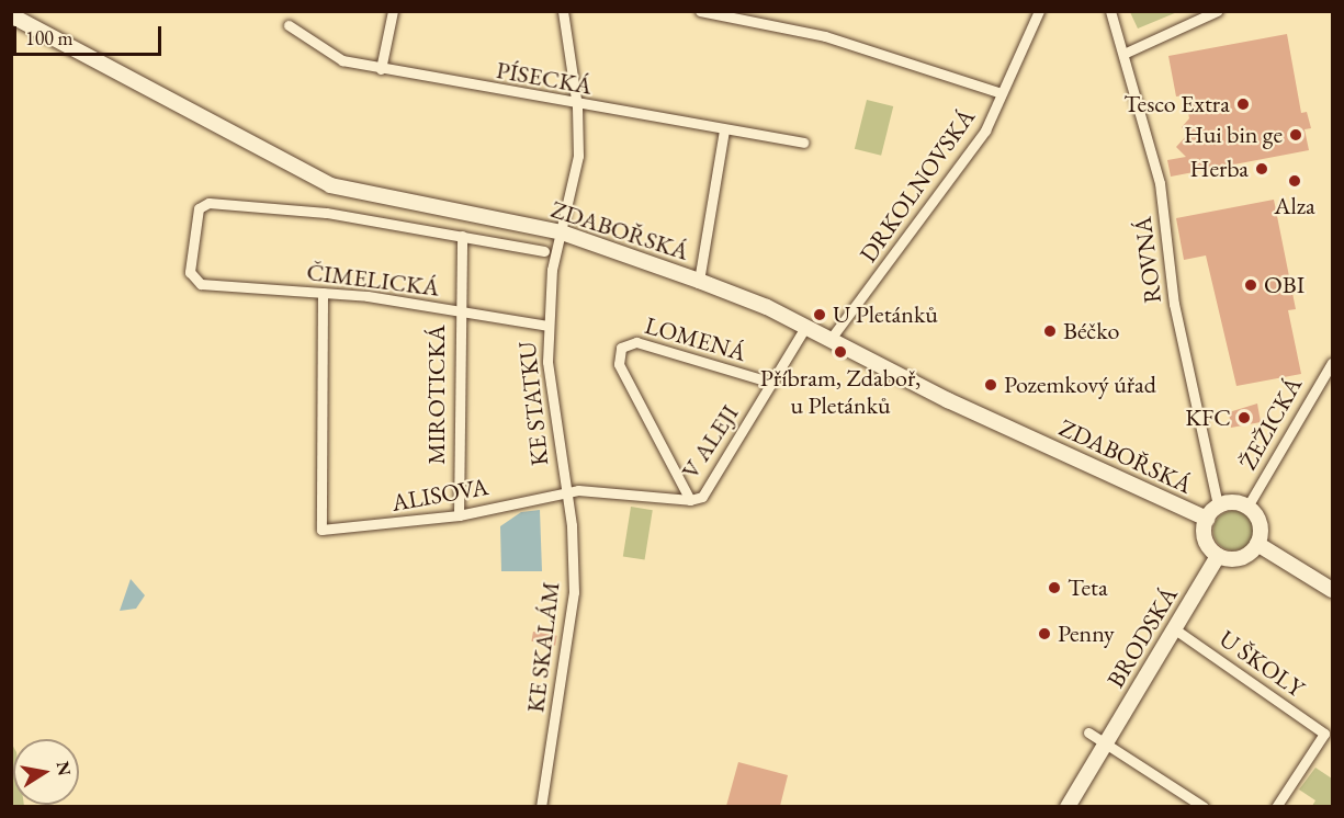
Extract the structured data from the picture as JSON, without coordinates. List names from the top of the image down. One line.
{"streets":{"street":["PÍSECKÁ","DRKOLNOVSKÁ","ZDABOŘSKÁ","ROVNÁ","ČIMELICKÁ","LOMENÁ","MIROTICKÁ","KE STATKU","ŽEŽICKÁ","V ALEJI","ALISOVA","BRODSKÁ","KE SKALÁM","U ŠKOLY"]},"crossings":[["PÍSECKÁ","KE STATKU"],["DRKOLNOVSKÁ","ZDABOŘSKÁ"],["ZDABOŘSKÁ","ROVNÁ"],["ZDABOŘSKÁ","ČIMELICKÁ"],["ZDABOŘSKÁ","MIROTICKÁ"],["ZDABOŘSKÁ","KE STATKU"],["ZDABOŘSKÁ","ŽEŽICKÁ"],["ZDABOŘSKÁ","V ALEJI"],["ZDABOŘSKÁ","BRODSKÁ"],["ROVNÁ","ŽEŽICKÁ"],["ROVNÁ","BRODSKÁ"],["ČIMELICKÁ","MIROTICKÁ"],["ČIMELICKÁ","KE STATKU"],["ČIMELICKÁ","ALISOVA"],["LOMENÁ","V ALEJI"],["MIROTICKÁ","ALISOVA"],["KE STATKU","V ALEJI"],["KE STATKU","ALISOVA"],["KE STATKU","KE SKALÁM"],["ŽEŽICKÁ","BRODSKÁ"],["V ALEJI","ALISOVA"],["V ALEJI","KE SKALÁM"],["ALISOVA","KE SKALÁM"],["BRODSKÁ","U ŠKOLY"]],"places":["Tesco Extra","Hui bin ge","Herba","Alza","OBI","U Pletánků","Béčko","Příbram, Zdaboř, u Pletánků","Pozemkový úřad","KFC","Teta","Penny"],"scale_bar":"100 m","north":"right"}
